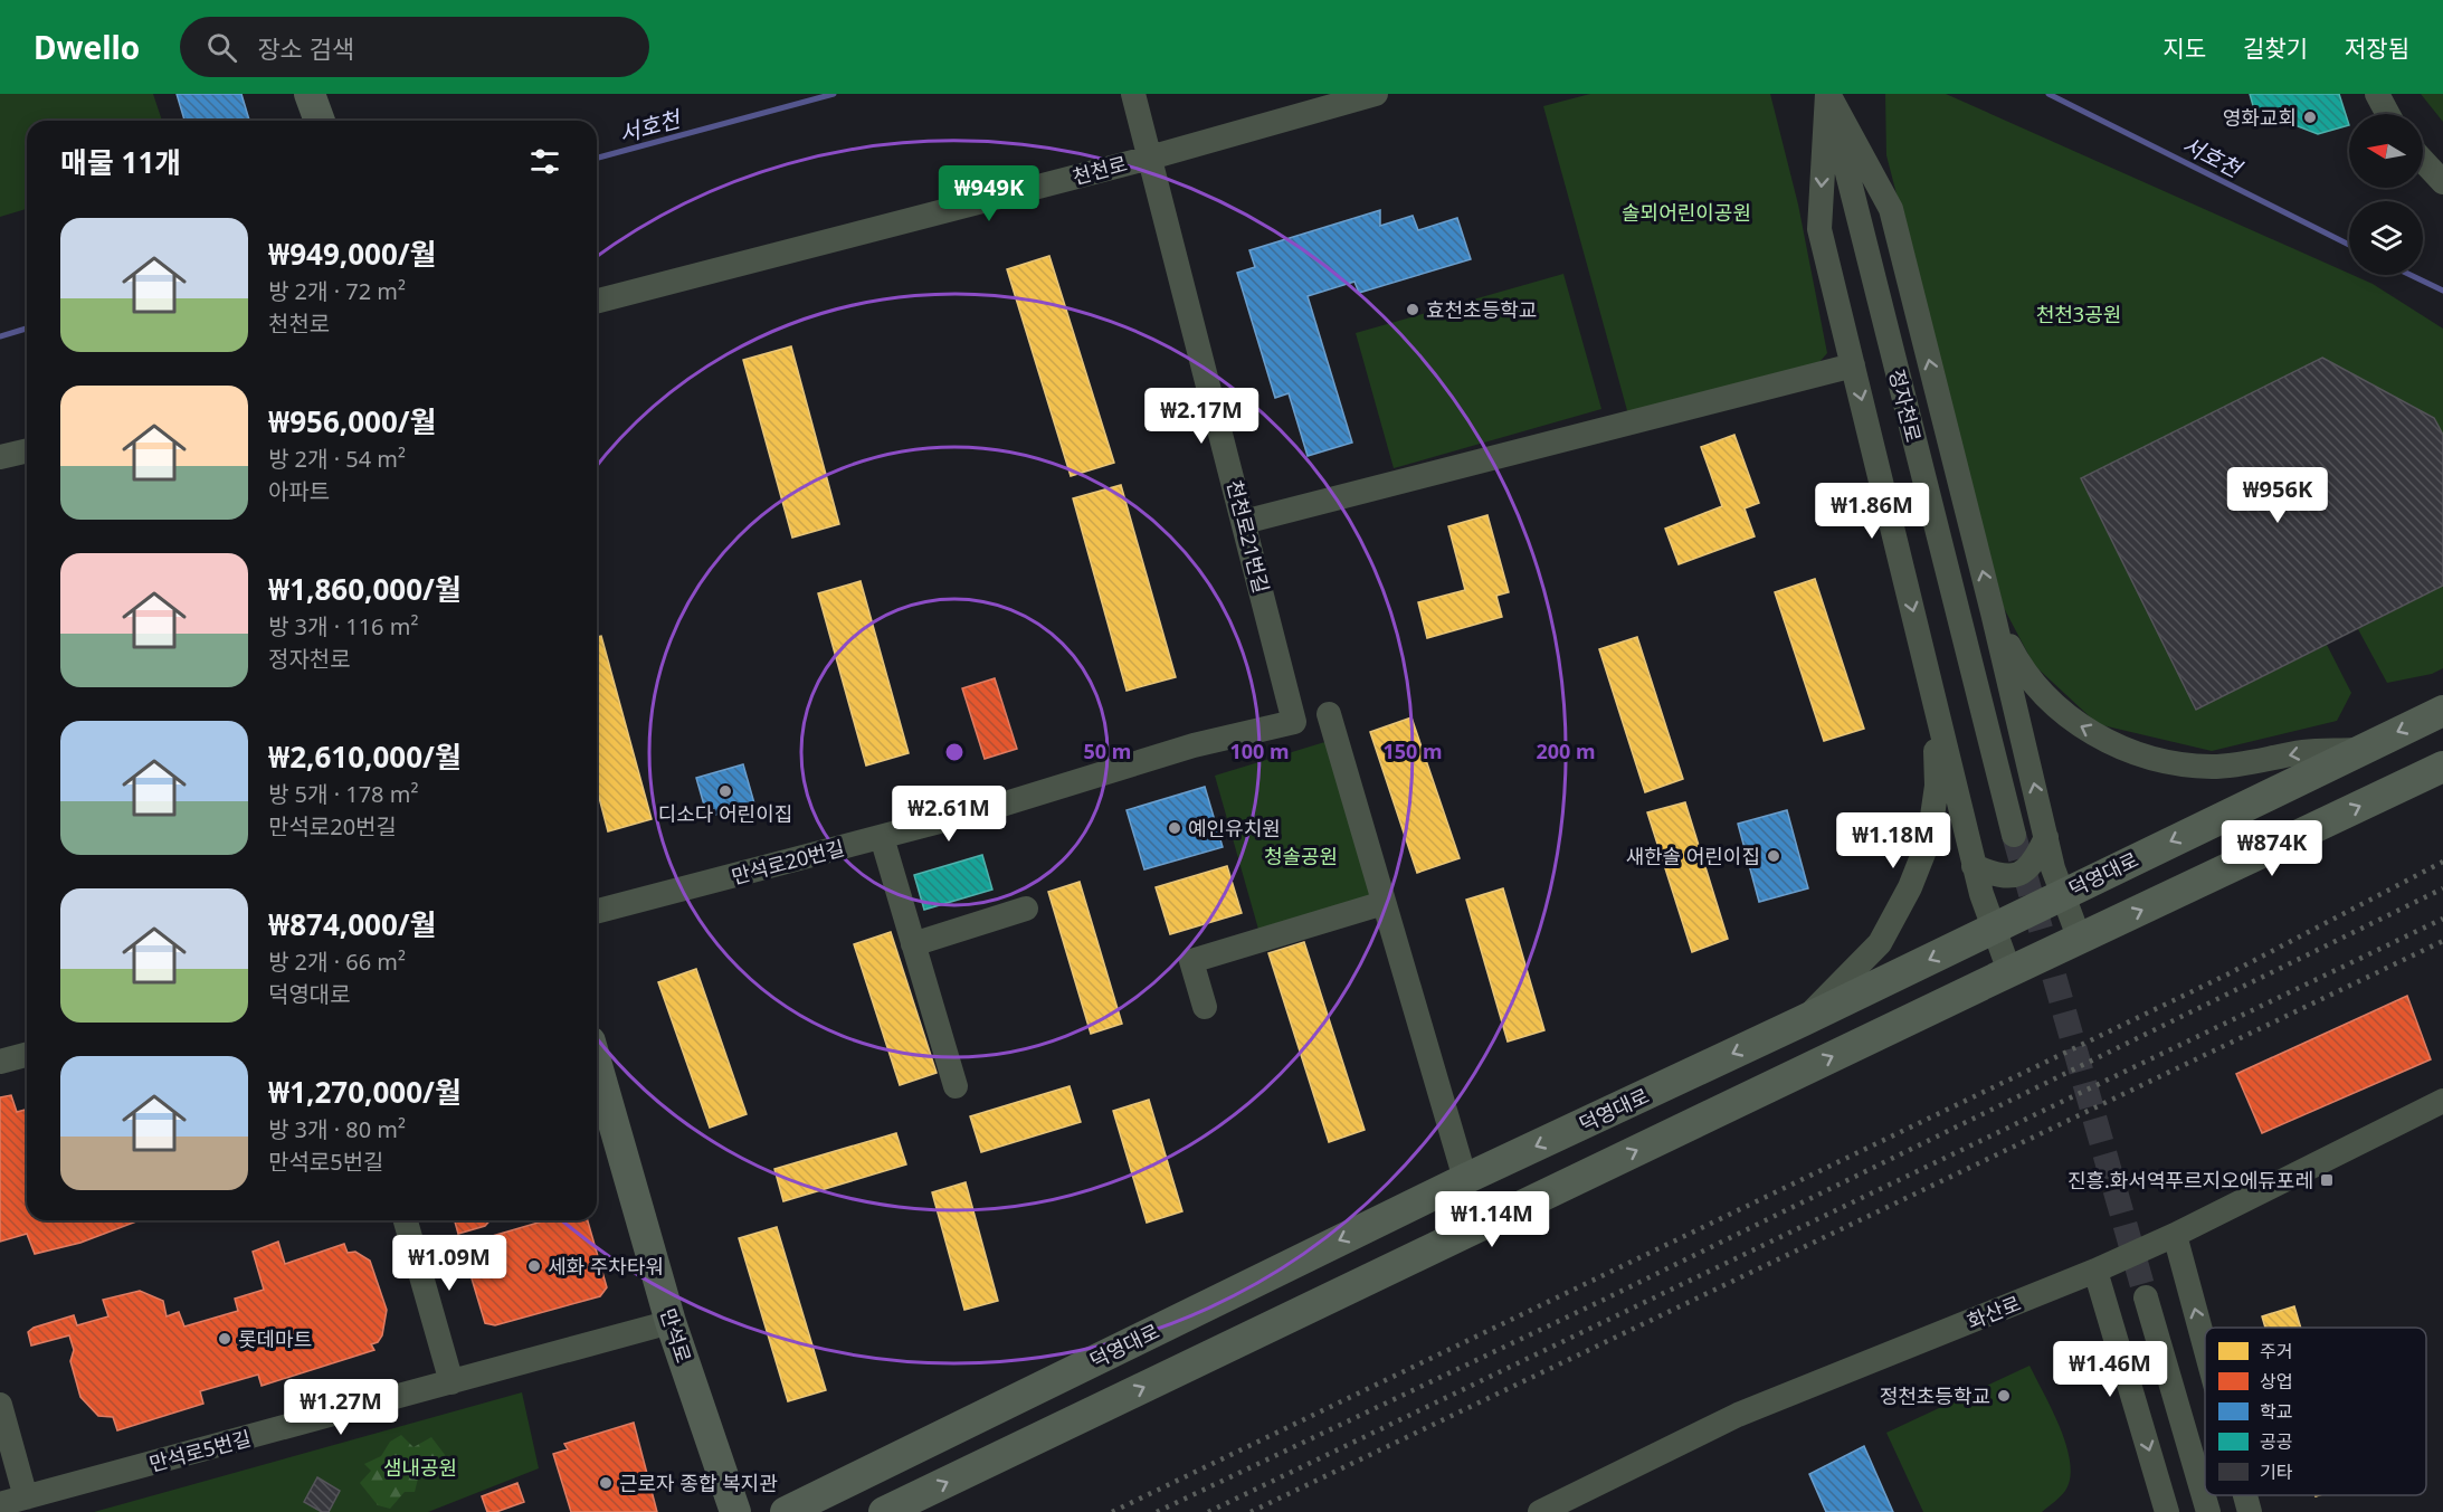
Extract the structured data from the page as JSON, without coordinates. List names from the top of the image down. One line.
{"streets":{"main road":["덕영대로","만석로"],"street":["천천로","정자천로","천천로21번길","만석로20번길","화산로","만석로5번길"]},"crossings":[["천천로","천천로21번길"],["천천로21번길","만석로20번길"],["만석로","만석로5번길"]],"water":["서호천"],"parks":["솔뫼어린이공원","천천3공원","청솔공원","샘내공원"],"places":{"other":["영화교회","효천초등학교","디소다 어린이집","예인유치원","새한솔 어린이집","세화 주차타워","롯데마트","정천초등학교","근로자 종합 복지관"],"transit":["진흥.화서역푸르지오에듀포레"]},"legend":["주거","상업","학교","공공","기타"],"north":"left","page":{"header":"Dwello","search":"장소 검색","nav":["지도","길찾기","저장됨"],"heading":"매물 11개","price":["₩949K","₩2.17M","₩956K","₩1.86M","₩2.61M","₩1.18M","₩874K","₩1.14M","₩1.09M","₩1.46M","₩1.27M"],"list":[{"name":"₩949,000/월","note":"방 2개 · 72 m² · 천천로"},{"name":"₩956,000/월","note":"방 2개 · 54 m² · 아파트"},{"name":"₩1,860,000/월","note":"방 3개 · 116 m² · 정자천로"},{"name":"₩2,610,000/월","note":"방 5개 · 178 m² · 만석로20번길"},{"name":"₩874,000/월","note":"방 2개 · 66 m² · 덕영대로"},{"name":"₩1,270,000/월","note":"방 3개 · 80 m² · 만석로5번길"}]},"rings":["50 m","100 m","150 m","200 m"]}
